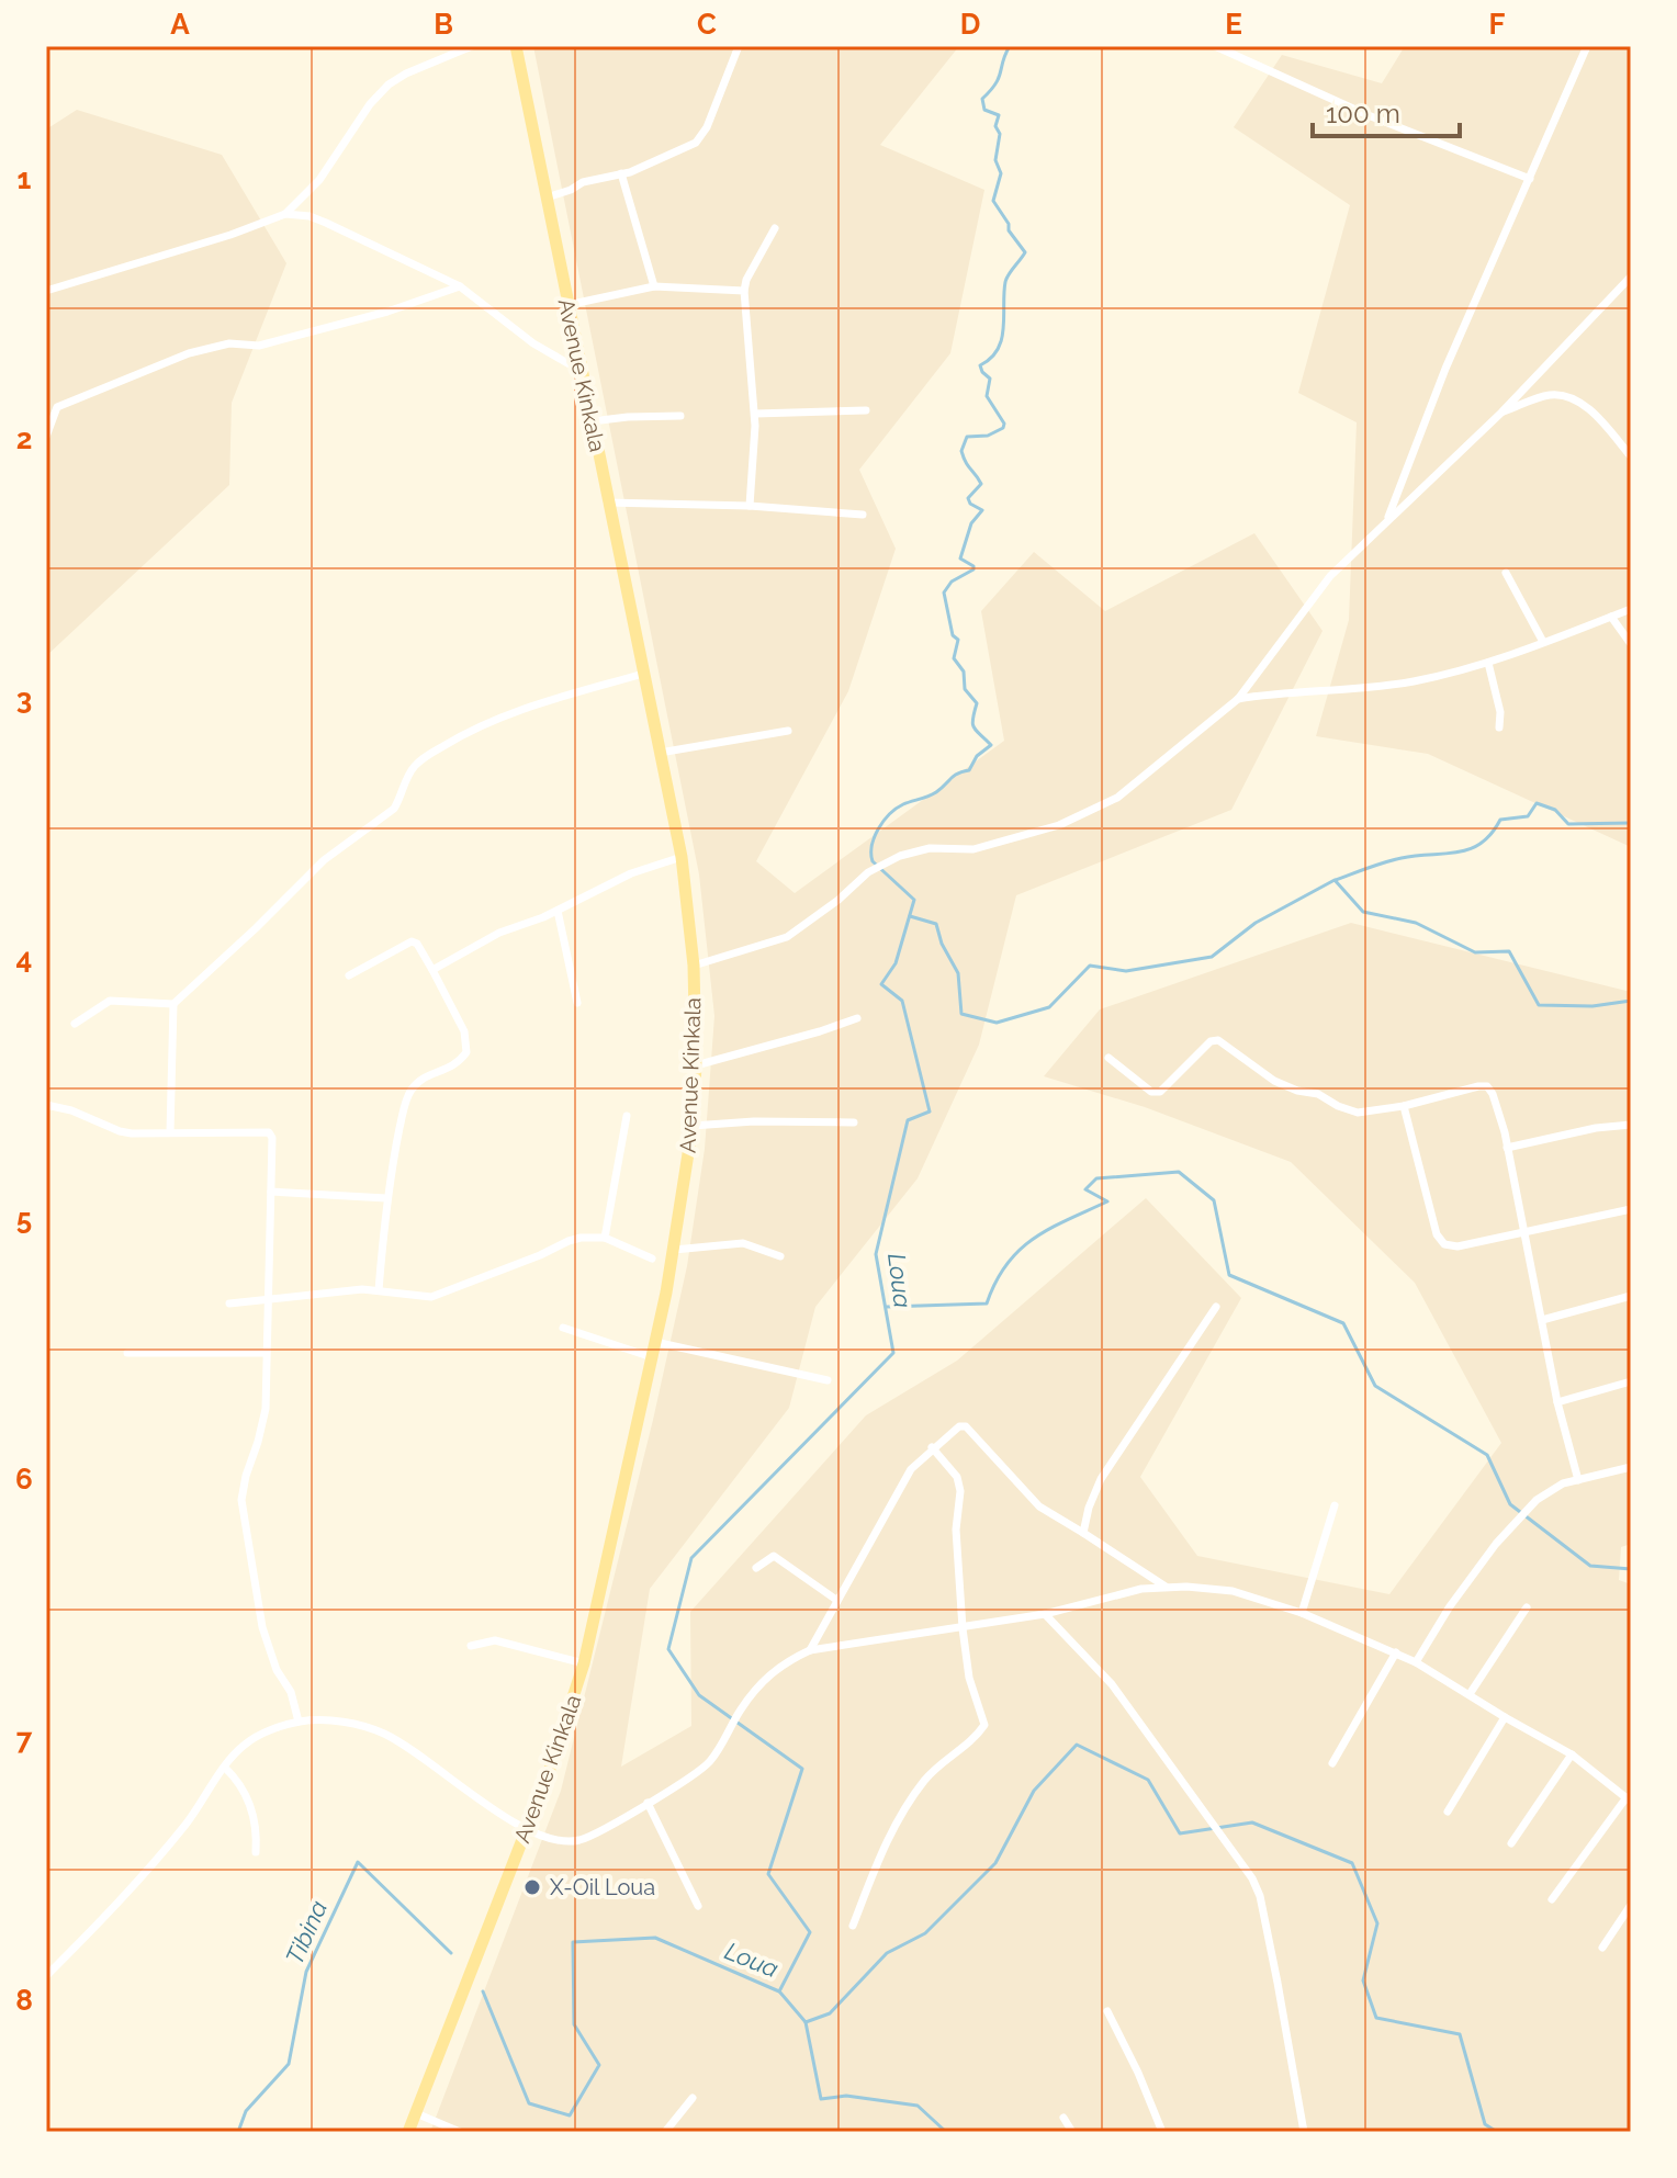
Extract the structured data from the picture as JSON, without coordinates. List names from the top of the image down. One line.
{"streets":{"main road":["Avenue Kinkala"]},"water":["Loua","Tibina"],"places":["X-Oil Loua"],"scale_bar":"100 m","grid":{"columns":["A","B","C","D","E","F"],"rows":["1","2","3","4","5","6","7","8"]}}
